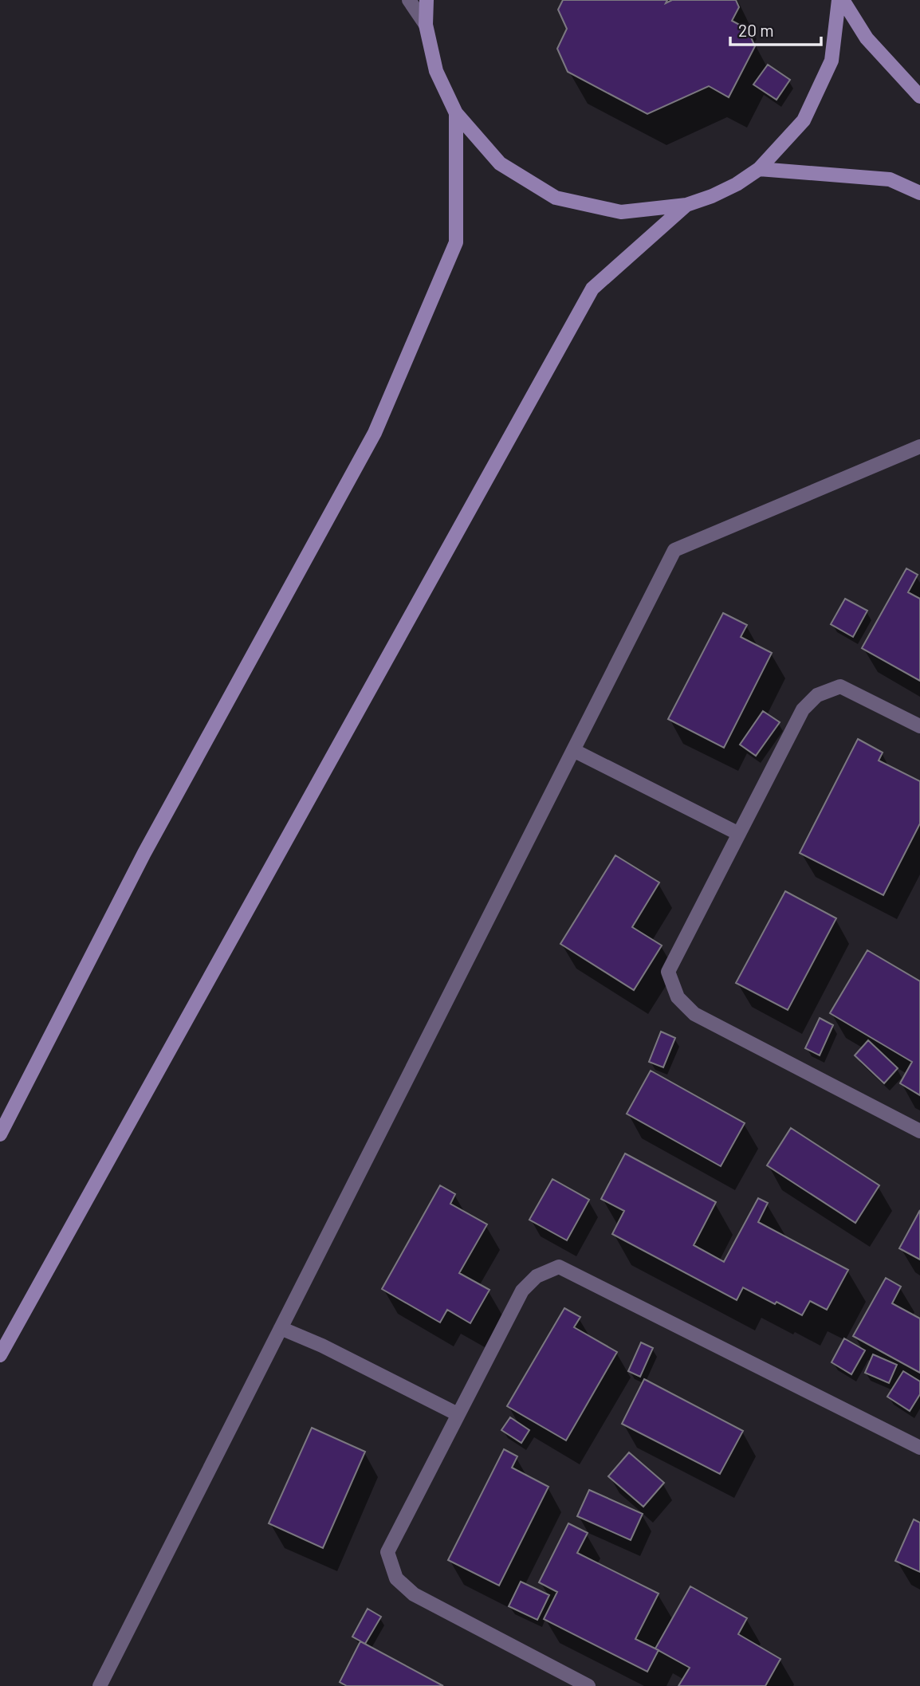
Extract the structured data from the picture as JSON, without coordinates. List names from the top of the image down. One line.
{"scale_bar":"20 m"}
